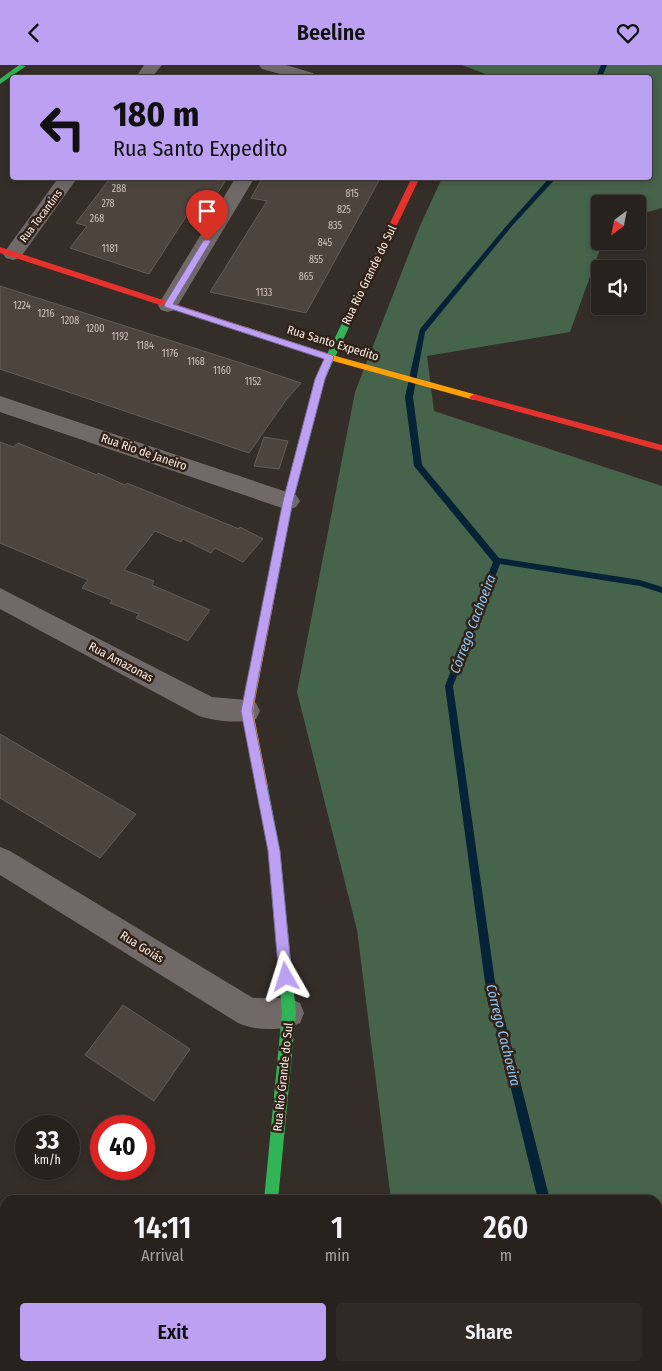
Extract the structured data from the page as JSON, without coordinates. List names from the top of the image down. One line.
{"streets":{"street":["Rua Tocantins","Rua Rio Grande do Sul","Rua Santo Expedito","Rua Rio de Janeiro","Rua Amazonas","Rua Goiás"]},"crossings":[["Rua Tocantins","Rua Santo Expedito"],["Rua Rio Grande do Sul","Rua Santo Expedito"],["Rua Rio Grande do Sul","Rua Rio de Janeiro"],["Rua Rio Grande do Sul","Rua Amazonas"],["Rua Rio Grande do Sul","Rua Goiás"]],"water":["Córrego Cachoeira"],"house_numbers":["288","815","278","825","268","835","845","1181","855","865","1133","1224","1216","1208","1200","1192","1184","1176","1168","1160","1152"],"north":"bottom left","page":{"header":"Beeline","turn":["180 m","Rua Santo Expedito"],"speed":"33 km/h","limit":"40","eta":["14:11","Arrival","1","min","260","m"],"buttons":["Exit","Share"]}}
